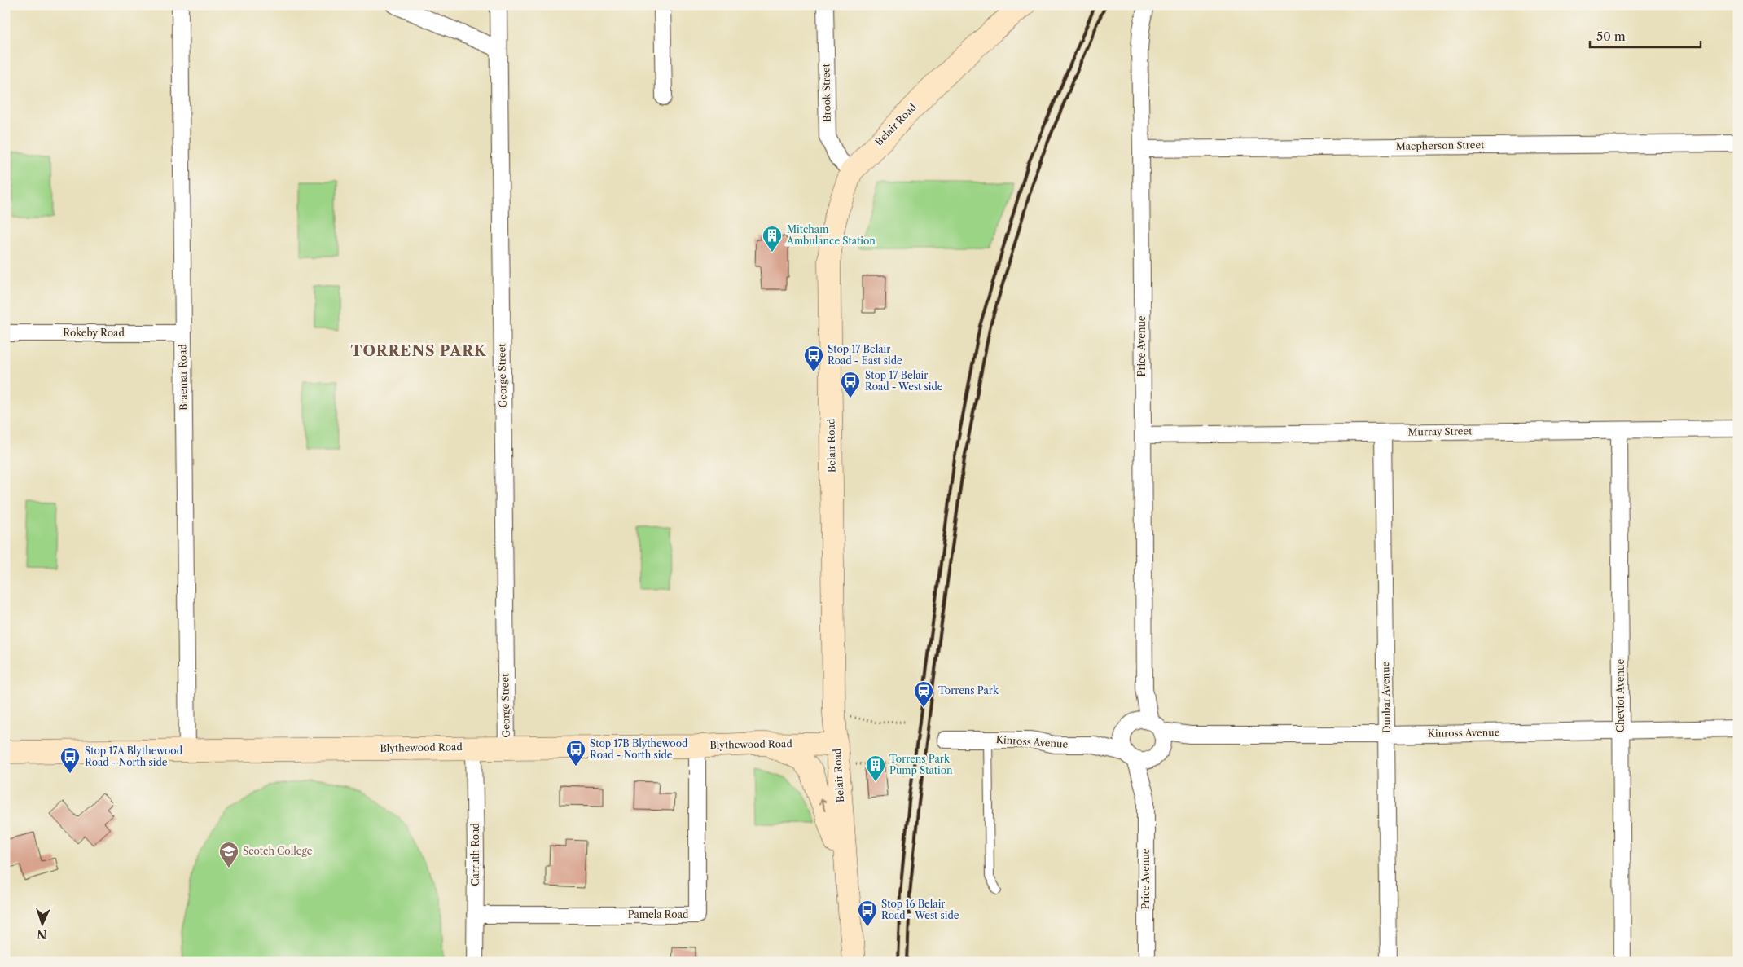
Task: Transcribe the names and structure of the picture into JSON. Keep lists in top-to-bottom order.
{
  "streets": {
    "main road": ["Belair Road", "Blythewood Road"],
    "street": [
      "Brook Street",
      "Macpherson Street",
      "Rokeby Road",
      "Price Avenue",
      "George Street",
      "Braemar Road",
      "Murray Street",
      "Cheviot Avenue",
      "Dunbar Avenue",
      "Kinross Avenue",
      "Carruth Road",
      "Pamela Road"
    ]
  },
  "crossings": [
    ["Brook Street", "Belair Road"],
    ["Belair Road", "Blythewood Road"],
    ["Macpherson Street", "Price Avenue"],
    ["Rokeby Road", "Braemar Road"],
    ["Price Avenue", "Murray Street"],
    ["Price Avenue", "Kinross Avenue"],
    ["George Street", "Blythewood Road"],
    ["Braemar Road", "Blythewood Road"],
    ["Murray Street", "Cheviot Avenue"],
    ["Murray Street", "Dunbar Avenue"],
    ["Cheviot Avenue", "Kinross Avenue"],
    ["Dunbar Avenue", "Kinross Avenue"],
    ["Blythewood Road", "Carruth Road"],
    ["Blythewood Road", "Pamela Road"],
    ["Carruth Road", "Pamela Road"]
  ],
  "districts": ["TORRENS PARK"],
  "places": {
    "building": ["Mitcham Ambulance Station", "Torrens Park Pump Station"],
    "bus stop": [
      "Stop 17 Belair Road - East side",
      "Stop 17 Belair Road - West side",
      "Stop 17B Blythewood Road - North side",
      "Stop 17A Blythewood Road - North side",
      "Stop 16 Belair Road - West side"
    ],
    "station": ["Torrens Park"],
    "school or university": ["Scotch College"]
  },
  "scale_bar": "50 m",
  "north": "bottom"
}
